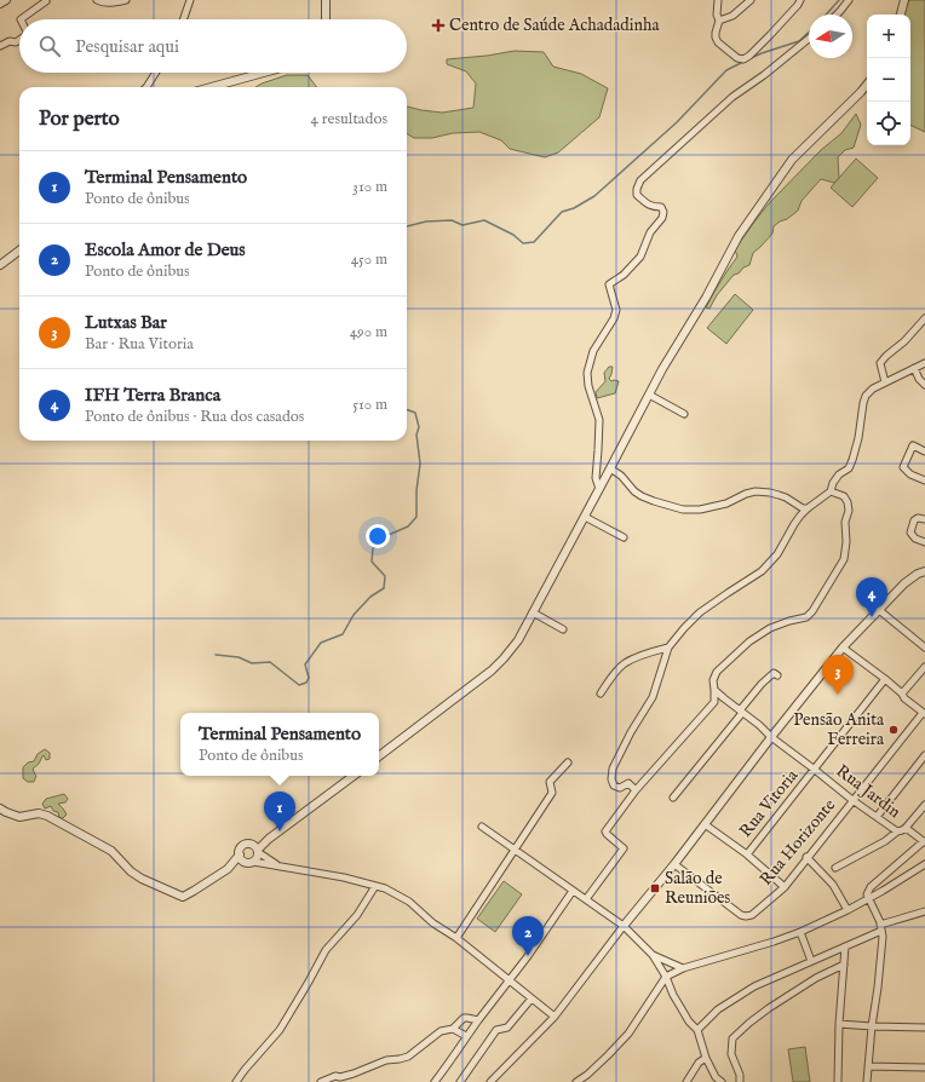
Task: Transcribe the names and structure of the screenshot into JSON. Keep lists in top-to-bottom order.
{
  "streets": {
    "street": ["Rua Jardin", "Rua Vitoria", "Rua Horizonte"]
  },
  "crossings": [
    ["Rua Jardin", "Rua Vitoria"],
    ["Rua Jardin", "Rua Horizonte"]
  ],
  "places": {
    "health": ["Centro de Saúde Achadadinha"],
    "other": ["Pensão Anita Ferreira"],
    "transit": ["Salão de Reuniões"]
  },
  "north": "left",
  "page": {
    "map_buttons": ["+", "−"],
    "search": "Pesquisar aqui",
    "heading": ["Por perto", "4 resultados"],
    "list": [
      {
        "mark": "1",
        "name": "Terminal Pensamento",
        "note": "Ponto de ônibus",
        "value": "310 m"
      },
      {
        "mark": "2",
        "name": "Escola Amor de Deus",
        "note": "Ponto de ônibus",
        "value": "450 m"
      },
      {
        "mark": "3",
        "name": "Lutxas Bar",
        "note": "Bar · Rua Vitoria",
        "value": "490 m"
      },
      {
        "mark": "4",
        "name": "IFH Terra Branca",
        "note": "Ponto de ônibus · Rua dos casados",
        "value": "510 m"
      }
    ],
    "pins": [
      "4",
      "3",
      "1",
      "2"
    ],
    "popup": ["Terminal Pensamento", "Ponto de ônibus"]
  }
}
